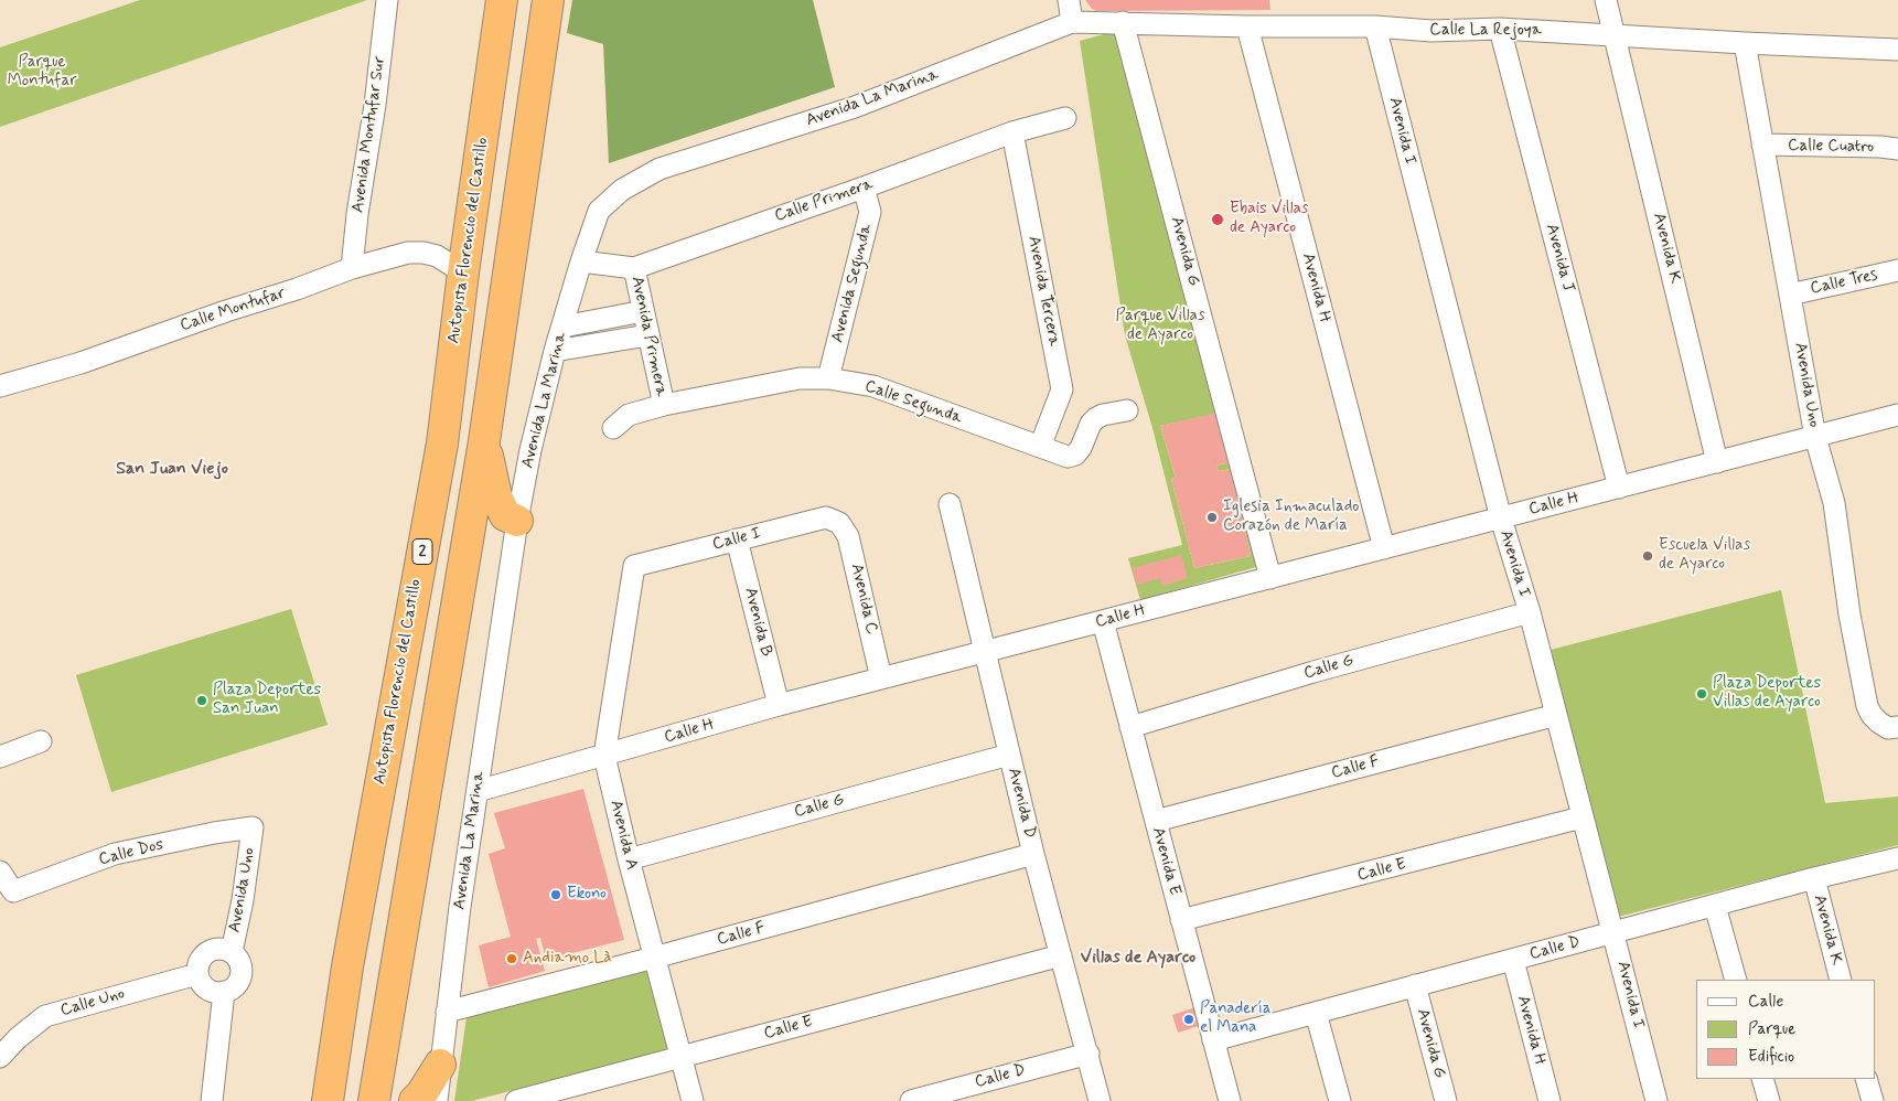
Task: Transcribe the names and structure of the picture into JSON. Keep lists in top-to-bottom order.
{
  "streets": {
    "highway": ["Autopista Florencio del Castillo", "2"],
    "street": [
      "Calle La Rejoya",
      "Avenida La Marina",
      "Avenida I",
      "Avenida Montufar Sur",
      "Calle Cuatro",
      "Calle Primera",
      "Avenida K",
      "Avenida G",
      "Avenida J",
      "Calle Tres",
      "Avenida Segunda",
      "Avenida H",
      "Avenida Tercera",
      "Calle Montufar",
      "Avenida Primera",
      "Avenida Uno",
      "Calle Segunda",
      "Calle H",
      "Calle I",
      "Avenida C",
      "Avenida B",
      "Calle G",
      "Calle F",
      "Avenida D",
      "Avenida A",
      "Calle Dos",
      "Avenida E",
      "Calle E",
      "Calle D",
      "Calle Uno"
    ]
  },
  "crossings": [
    ["Calle La Rejoya", "Avenida La Marina"],
    ["Calle La Rejoya", "Avenida I"],
    ["Calle La Rejoya", "Avenida K"],
    ["Calle La Rejoya", "Avenida G"],
    ["Calle La Rejoya", "Avenida J"],
    ["Calle La Rejoya", "Avenida H"],
    ["Calle La Rejoya", "Avenida Uno"],
    ["Avenida La Marina", "Calle Primera"],
    ["Avenida La Marina", "Calle H"],
    ["Avenida La Marina", "Calle F"],
    ["Avenida I", "Calle H"],
    ["Avenida I", "Calle G"],
    ["Avenida I", "Calle F"],
    ["Avenida I", "Calle E"],
    ["Avenida I", "Calle D"],
    ["Avenida Montufar Sur", "Calle Montufar"],
    ["Calle Cuatro", "Avenida Uno"],
    ["Calle Primera", "Avenida Segunda"],
    ["Calle Primera", "Avenida Tercera"],
    ["Calle Primera", "Avenida Primera"],
    ["Autopista Florencio del Castillo", "Calle Montufar"],
    ["Avenida K", "Calle H"],
    ["Avenida K", "Calle D"],
    ["Avenida G", "Calle H"],
    ["Avenida G", "Calle D"],
    ["Avenida J", "Calle H"],
    ["Calle Tres", "Avenida Uno"],
    ["Avenida Segunda", "Calle Segunda"],
    ["Avenida H", "Calle H"],
    ["Avenida H", "Calle D"],
    ["Avenida Tercera", "Calle Segunda"],
    ["Avenida Primera", "Calle Segunda"],
    ["Avenida Uno", "Calle H"],
    ["Avenida Uno", "Calle Dos"],
    ["Avenida Uno", "Calle Uno"],
    ["Calle H", "Avenida C"],
    ["Calle H", "Avenida B"],
    ["Calle H", "Avenida D"],
    ["Calle H", "Avenida A"],
    ["Calle H", "Avenida E"],
    ["Calle I", "Avenida C"],
    ["Calle I", "Avenida B"],
    ["Calle I", "Avenida A"],
    ["Calle G", "Avenida D"],
    ["Calle G", "Avenida A"],
    ["Calle G", "Avenida E"],
    ["Calle F", "Avenida D"],
    ["Calle F", "Avenida A"],
    ["Calle F", "Avenida E"],
    ["Avenida D", "Calle E"],
    ["Avenida D", "Calle D"],
    ["Avenida A", "Calle E"],
    ["Avenida E", "Calle E"],
    ["Avenida E", "Calle D"]
  ],
  "districts": ["San Juan Viejo", "Villas de Ayarco"],
  "parks": ["Parque Montufar", "Parque Villas de Ayarco"],
  "places": [
    "Ebais Villas de Ayarco",
    "Iglesia Inmaculado Corazón de María",
    "Escuela Villas de Ayarco",
    "Plaza Deportes Villas de Ayarco",
    "Plaza Deportes San Juan",
    "Ekono",
    "Andiamo Là",
    "Panadería el Mana"
  ],
  "legend": ["Calle", "Parque", "Edificio"]
}
